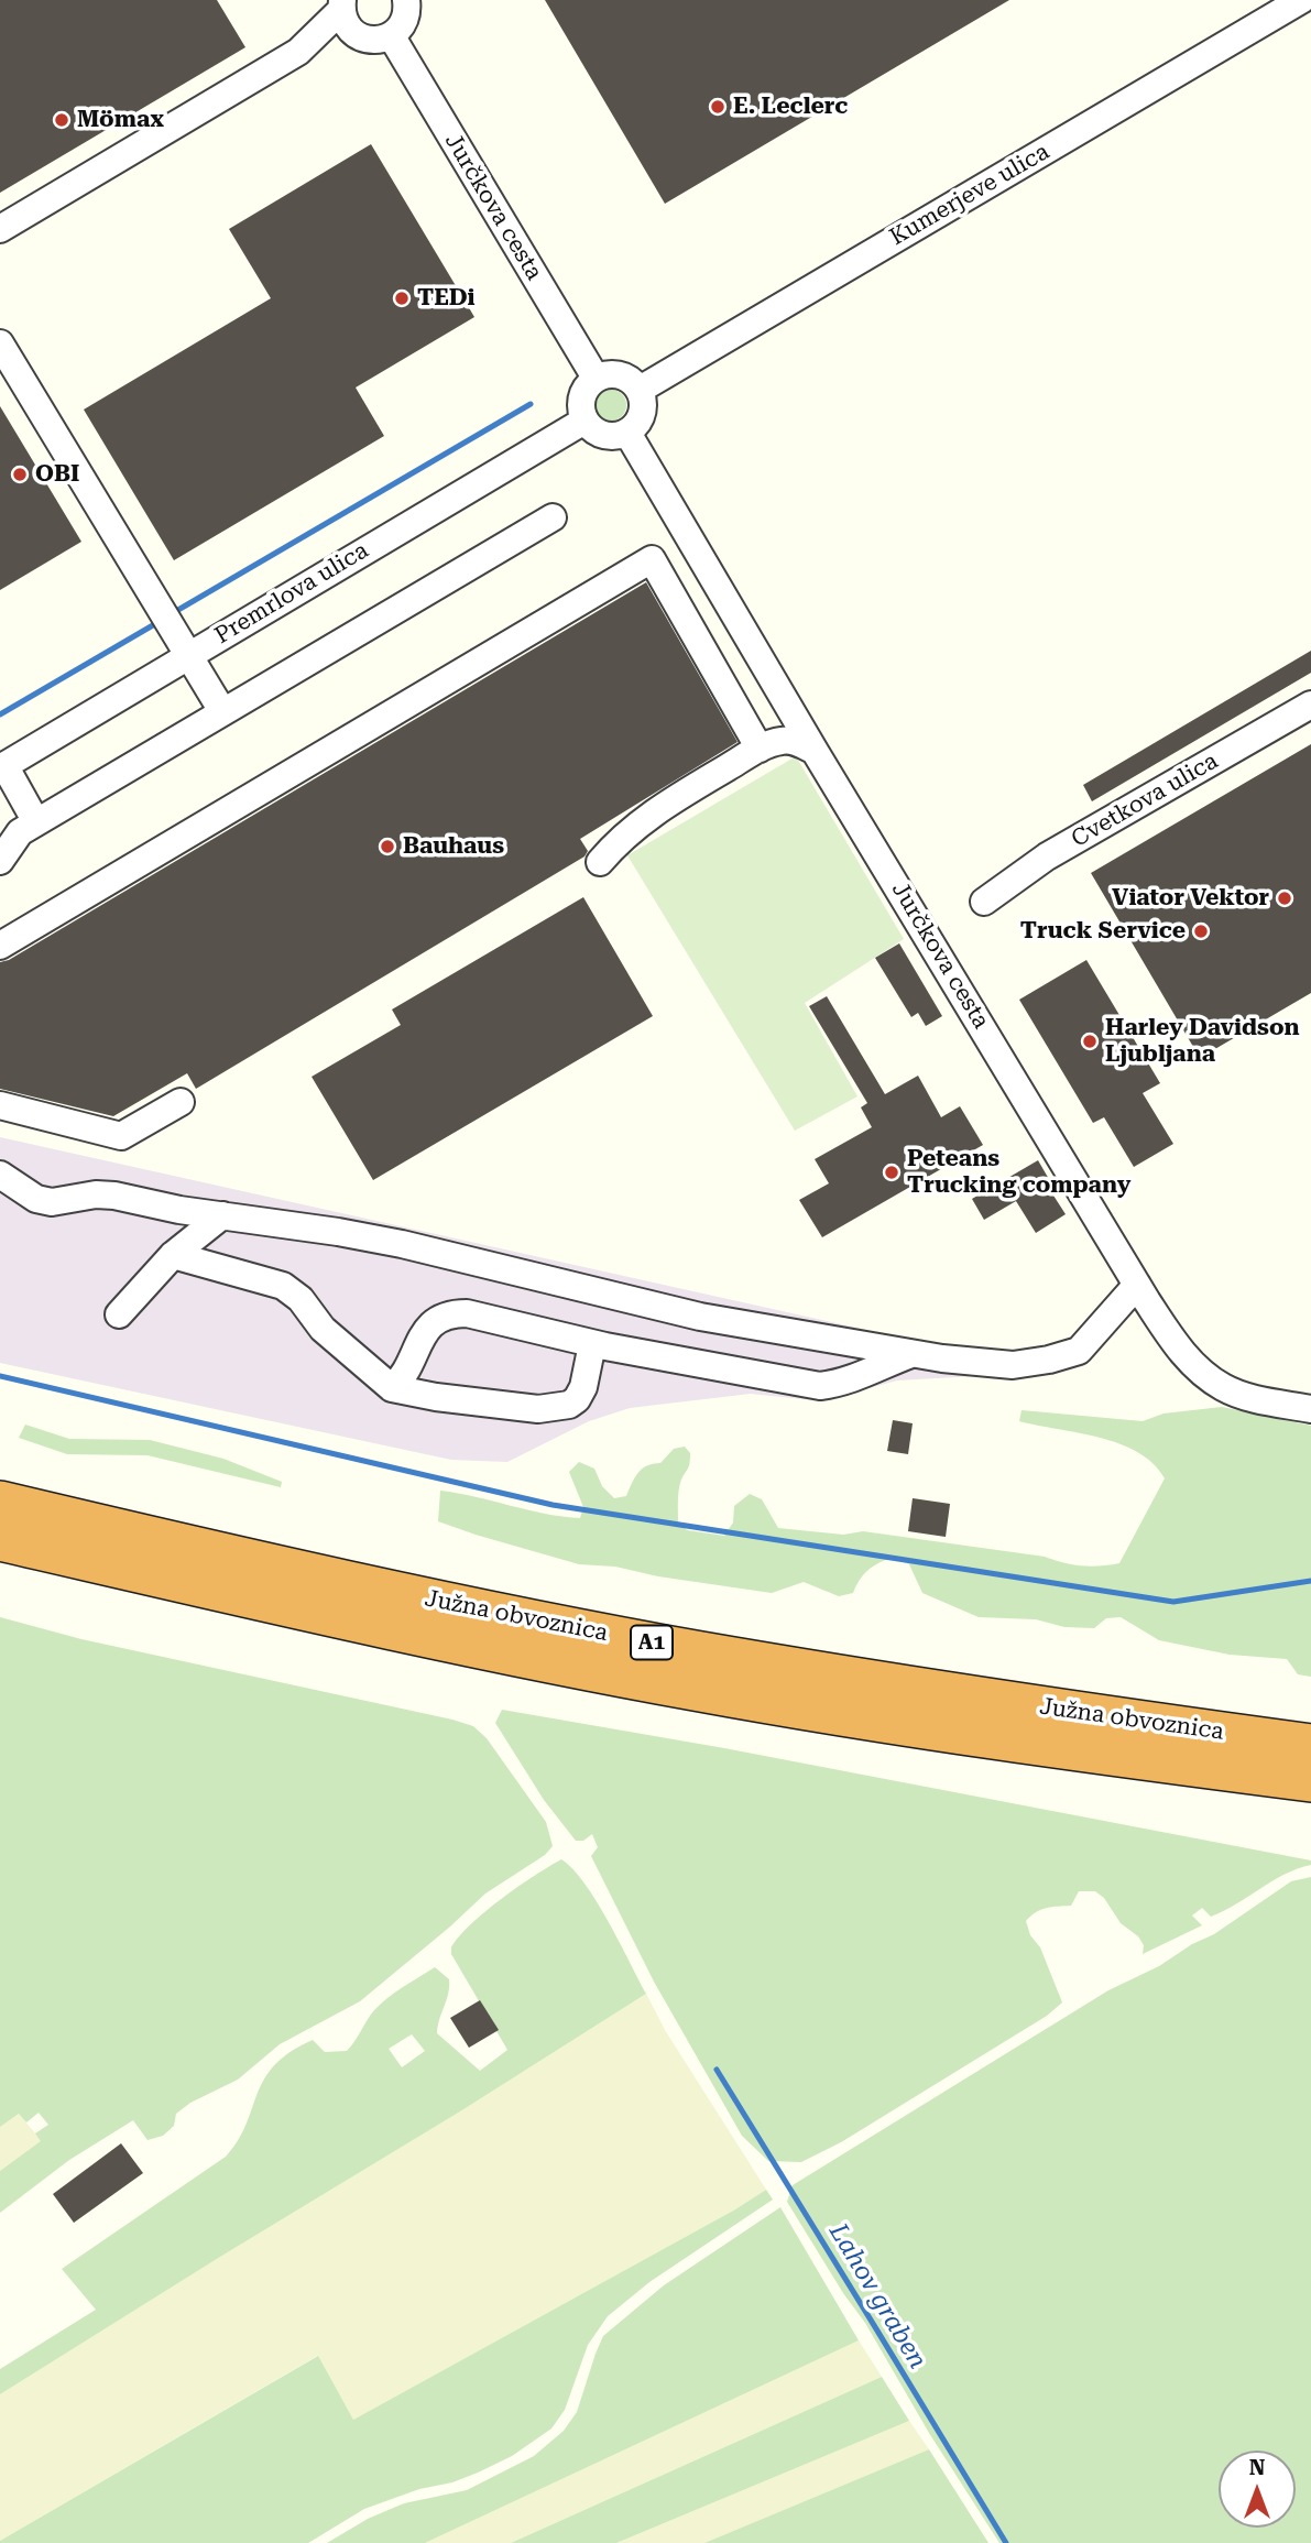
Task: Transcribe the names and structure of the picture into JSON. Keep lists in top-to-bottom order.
{
  "streets": {
    "highway": ["Južna obvoznica", "A1"],
    "street": [
      "Kumerjeve ulica",
      "Jurčkova cesta",
      "Premrlova ulica",
      "Cvetkova ulica"
    ]
  },
  "crossings": [
    ["Kumerjeve ulica", "Jurčkova cesta"],
    ["Kumerjeve ulica", "Premrlova ulica"],
    ["Jurčkova cesta", "Premrlova ulica"]
  ],
  "water": ["Lahov graben"],
  "places": [
    "E. Leclerc",
    "Mömax",
    "TEDi",
    "OBI",
    "Bauhaus",
    "Viator Vektor",
    "Truck Service",
    "Harley Davidson Ljubljana",
    "Peteans Trucking company"
  ],
  "north": "top"
}
